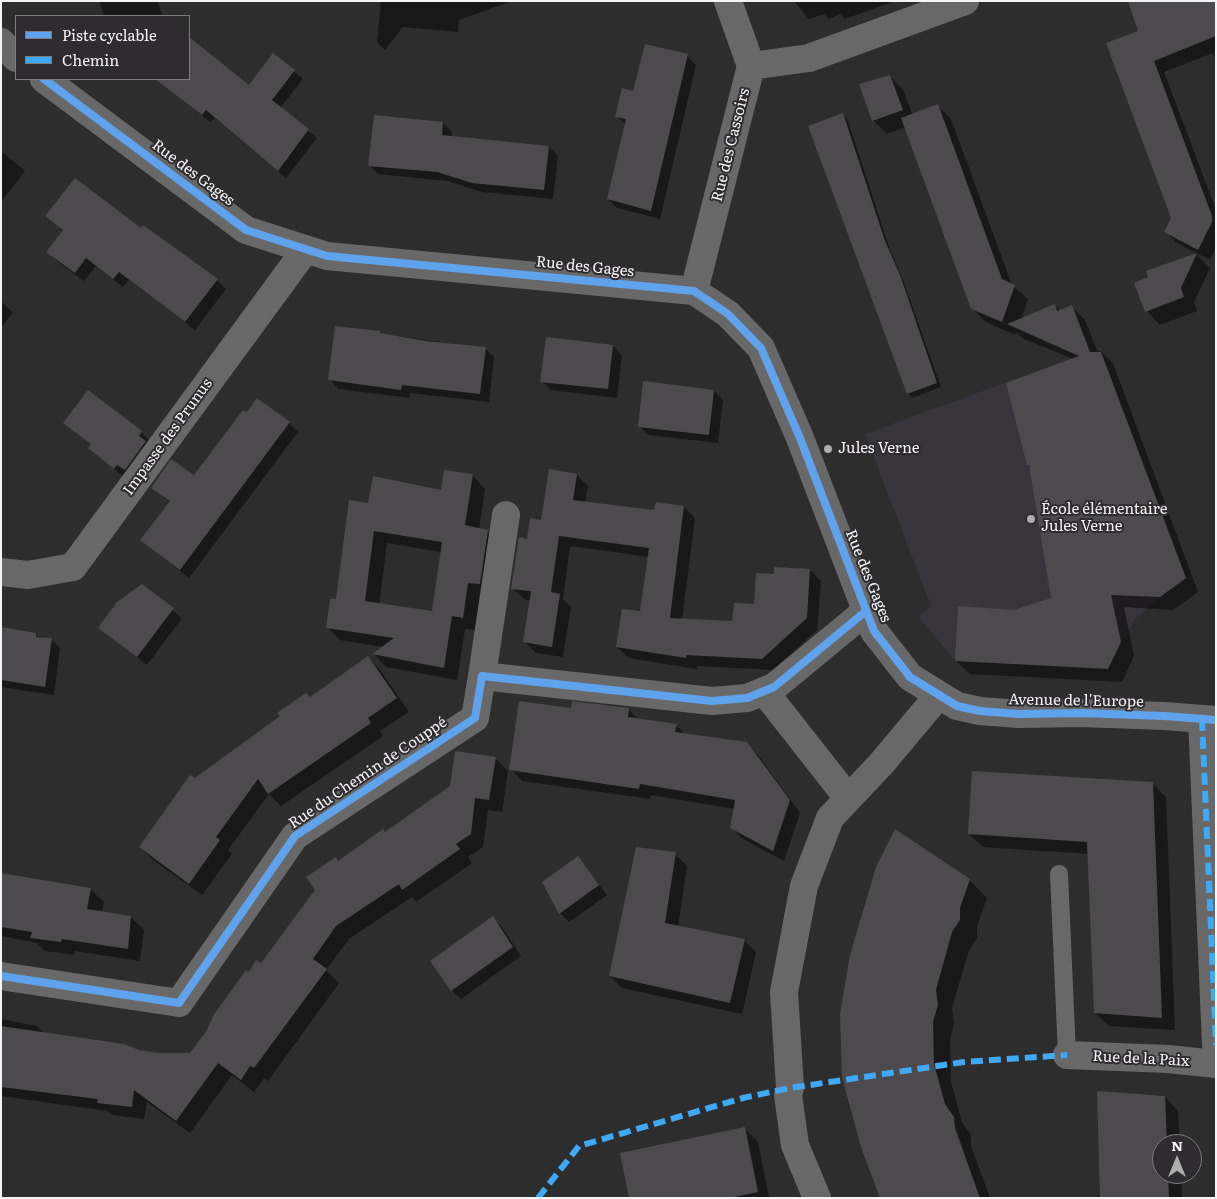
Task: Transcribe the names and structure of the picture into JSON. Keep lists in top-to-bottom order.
{
  "streets": {
    "street": [
      "Rue des Cassoirs",
      "Rue des Gages",
      "Impasse des Prunus",
      "Avenue de l'Europe",
      "Rue du Chemin de Couppé",
      "Rue de la Paix"
    ]
  },
  "crossings": [
    ["Rue des Cassoirs", "Rue des Gages"],
    ["Rue des Gages", "Impasse des Prunus"],
    ["Rue des Gages", "Avenue de l'Europe"]
  ],
  "places": ["Jules Verne", "École élémentaire Jules Verne"],
  "legend": ["Piste cyclable", "Chemin"],
  "north": "top"
}
